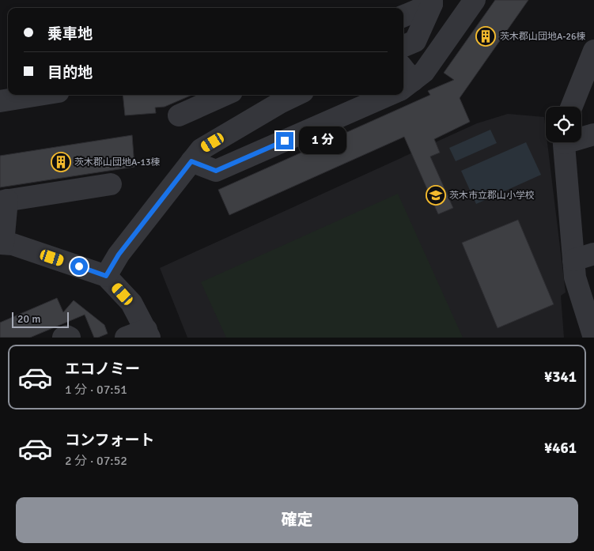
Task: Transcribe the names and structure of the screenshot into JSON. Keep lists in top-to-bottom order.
{
  "places": {
    "building": ["茨木郡山団地A-26棟", "茨木郡山団地A-13棟"],
    "school or university": ["茨木市立郡山小学校"]
  },
  "scale_bar": "20 m",
  "page": {
    "banner": ["乗車地", "目的地"],
    "bubble": "1 分",
    "scale": "20 m",
    "list": [
      {
        "name": "エコノミー",
        "note": "1 分 · 07:51",
        "value": "¥341"
      },
      {
        "name": "コンフォート",
        "note": "2 分 · 07:52",
        "value": "¥461"
      }
    ],
    "buttons": "確定"
  }
}
